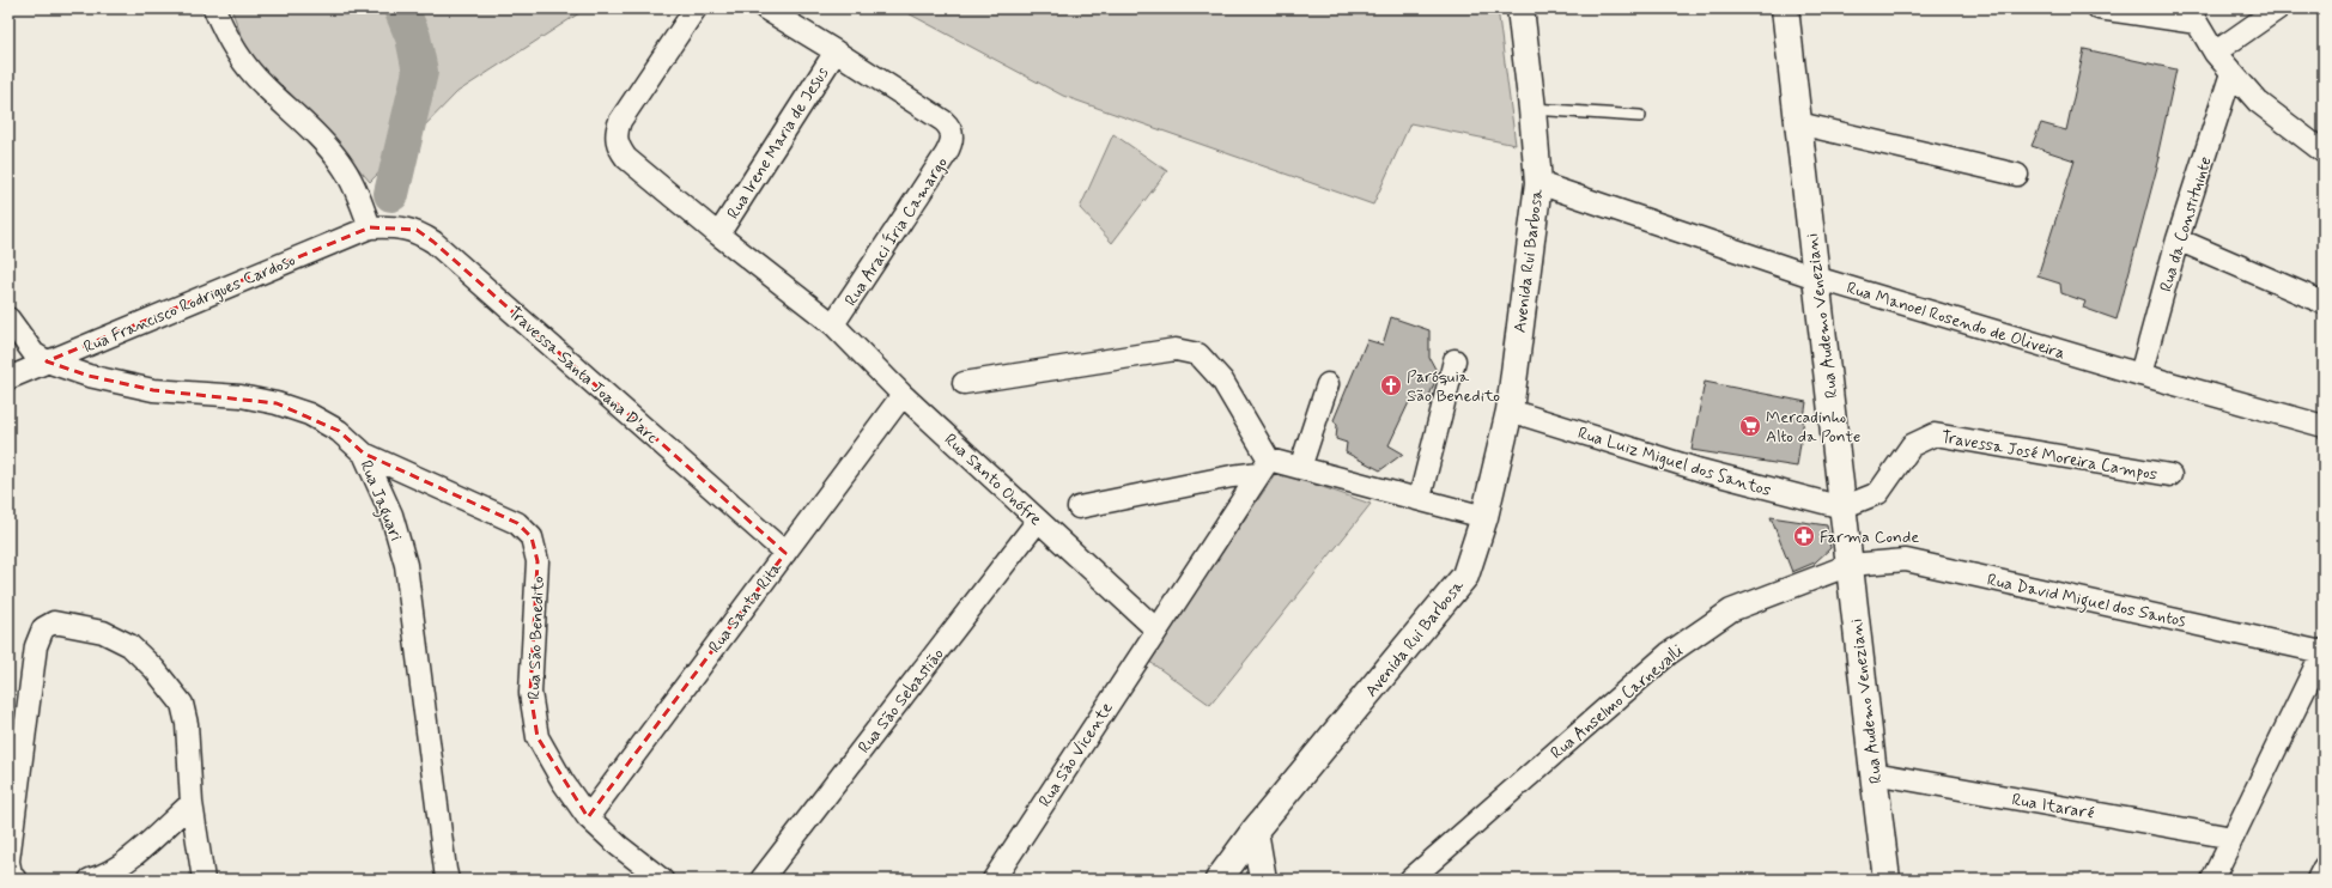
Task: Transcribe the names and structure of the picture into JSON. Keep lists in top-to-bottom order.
{
  "streets": {
    "main road": ["Avenida Rui Barbosa", "Rua Audemo Veneziani"],
    "street": [
      "Rua Irene Maria de Jesus",
      "Rua da Constituinte",
      "Rua Araci Íria Camargo",
      "Rua Francisco Rodrigues Cardoso",
      "Rua Manoel Rosendo de Oliveira",
      "Travessa Santa Joana D'arc",
      "Travessa José Moreira Campos",
      "Rua Luiz Miguel dos Santos",
      "Rua Santo Onófre",
      "Rua Jaguari",
      "Rua David Miguel dos Santos",
      "Rua Santa Rita",
      "Rua São Benedito",
      "Rua São Sebastião",
      "Rua Anselmo Carnevalli",
      "Rua São Vicente",
      "Rua Itararé"
    ]
  },
  "crossings": [
    ["Rua Irene Maria de Jesus", "Rua Araci Íria Camargo"],
    ["Rua Irene Maria de Jesus", "Rua Santo Onófre"],
    ["Rua da Constituinte", "Rua Manoel Rosendo de Oliveira"],
    ["Rua Araci Íria Camargo", "Rua Santo Onófre"],
    ["Avenida Rui Barbosa", "Rua Manoel Rosendo de Oliveira"],
    ["Avenida Rui Barbosa", "Rua Luiz Miguel dos Santos"],
    ["Rua Francisco Rodrigues Cardoso", "Travessa Santa Joana D'arc"],
    ["Rua Francisco Rodrigues Cardoso", "Rua Jaguari"],
    ["Rua Audemo Veneziani", "Rua Manoel Rosendo de Oliveira"],
    ["Rua Audemo Veneziani", "Travessa José Moreira Campos"],
    ["Rua Audemo Veneziani", "Rua Luiz Miguel dos Santos"],
    ["Rua Audemo Veneziani", "Rua David Miguel dos Santos"],
    ["Rua Audemo Veneziani", "Rua Anselmo Carnevalli"],
    ["Rua Audemo Veneziani", "Rua Itararé"],
    ["Travessa Santa Joana D'arc", "Rua Santa Rita"],
    ["Travessa José Moreira Campos", "Rua Luiz Miguel dos Santos"],
    ["Rua Santo Onófre", "Rua Santa Rita"],
    ["Rua Santo Onófre", "Rua São Sebastião"],
    ["Rua Santo Onófre", "Rua São Vicente"],
    ["Rua Jaguari", "Rua São Benedito"],
    ["Rua David Miguel dos Santos", "Rua Anselmo Carnevalli"],
    ["Rua Santa Rita", "Rua São Benedito"]
  ],
  "places": {
    "church": ["Paróquia São Benedito"],
    "supermarket": ["Mercadinho Alto da Ponte"],
    "pharmacy": ["Farma Conde"]
  }
}
